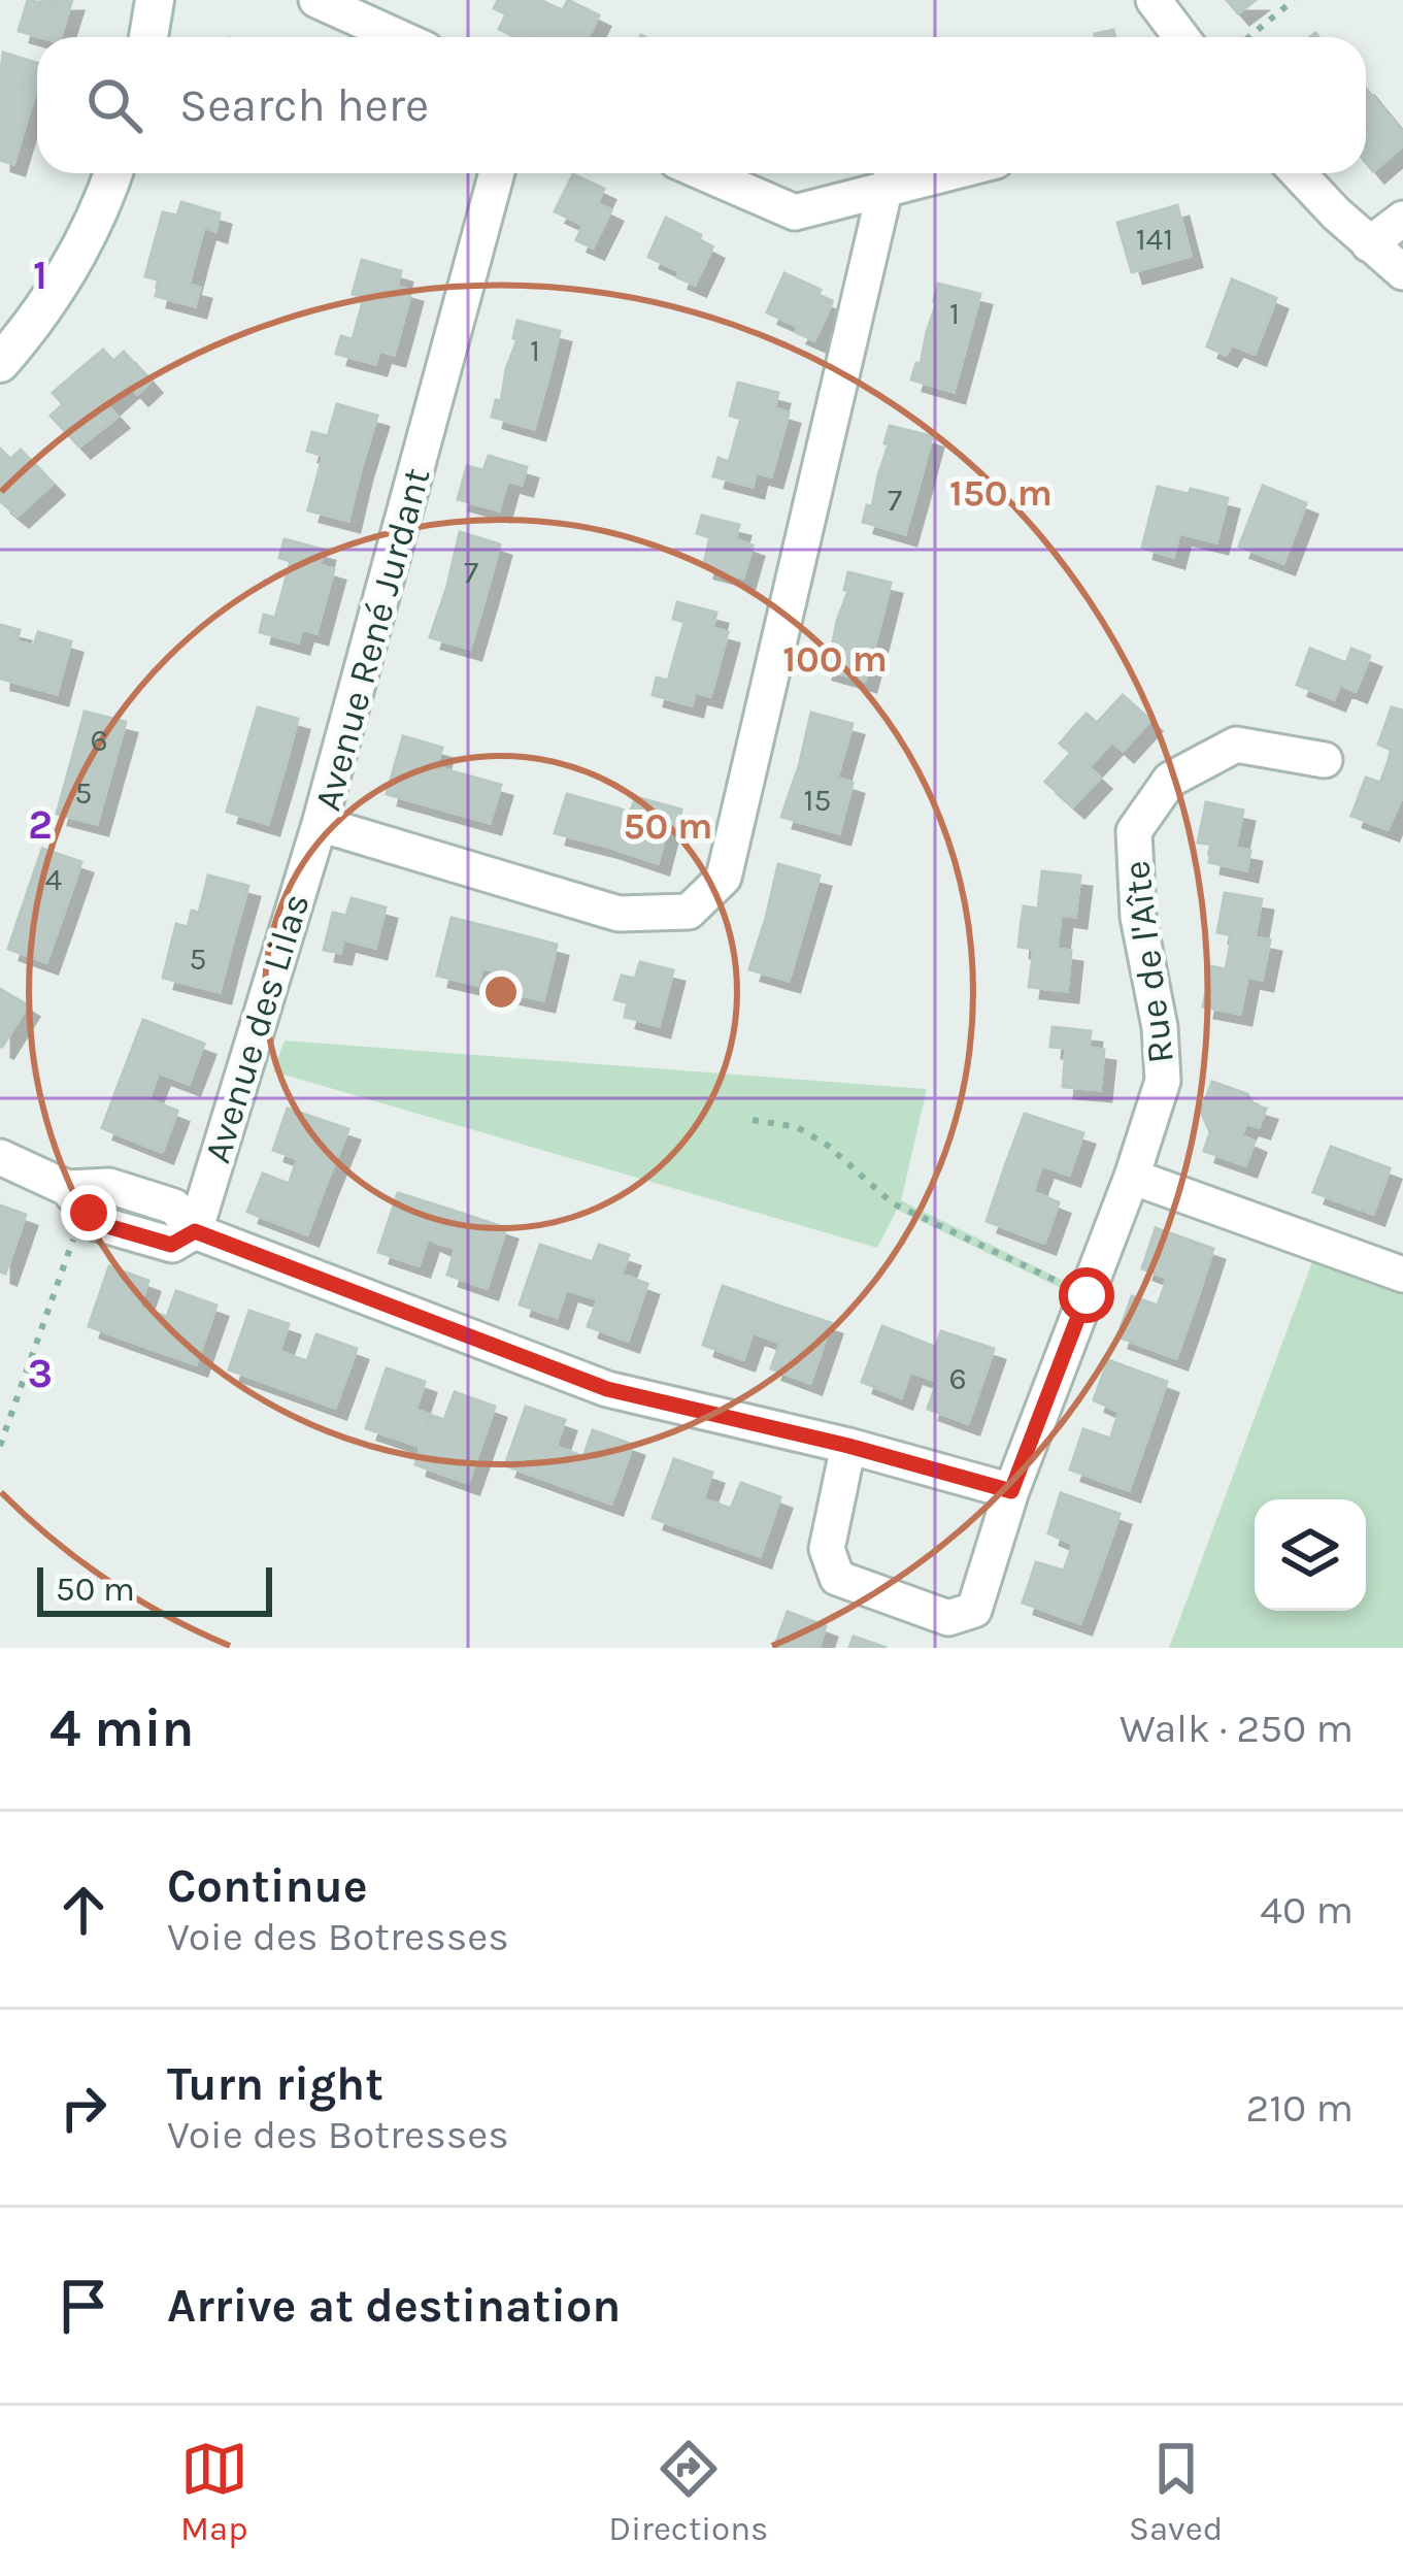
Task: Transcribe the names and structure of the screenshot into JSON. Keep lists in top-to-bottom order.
{
  "streets": {
    "street": ["Avenue René Jurdant", "Rue de l'Aîte", "Avenue des Lilas"]
  },
  "crossings": [
    ["Avenue René Jurdant", "Avenue des Lilas"]
  ],
  "house_numbers": [
    "141",
    "1",
    "1",
    "7",
    "7",
    "6",
    "5",
    "15",
    "4",
    "5",
    "6"
  ],
  "scale_bar": "50 m",
  "page": {
    "search": "Search here",
    "scale": "50 m",
    "heading": ["4 min", "Walk · 250 m"],
    "list": [
      ["Continue", "Voie des Botresses", "40 m"],
      ["Turn right", "Voie des Botresses", "210 m"],
      "Arrive at destination"
    ],
    "nav": ["Map", "Directions", "Saved"]
  },
  "grid": {
    "rows": ["1", "2", "3"]
  },
  "rings": ["150 m", "100 m", "50 m"]
}
